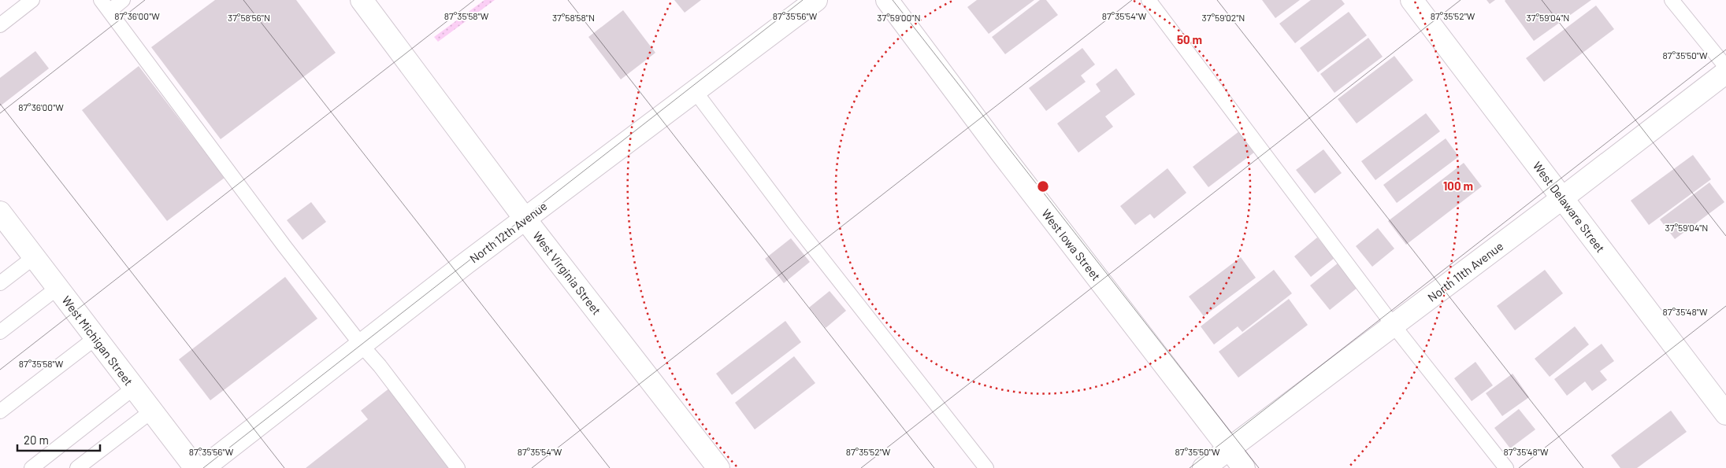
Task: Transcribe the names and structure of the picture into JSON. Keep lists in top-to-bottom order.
{
  "streets": {
    "street": [
      "West Delaware Street",
      "North 12th Avenue",
      "West Iowa Street",
      "North 11th Avenue",
      "West Virginia Street",
      "West Michigan Street"
    ]
  },
  "crossings": [
    ["West Delaware Street", "North 11th Avenue"],
    ["North 12th Avenue", "West Virginia Street"],
    ["West Iowa Street", "North 11th Avenue"]
  ],
  "scale_bar": "20 m",
  "coordinates": [
    "87°36'00\"W",
    "87°35'58\"W",
    "87°35'56\"W",
    "87°35'54\"W",
    "87°35'52\"W",
    "37°59'04\"N",
    "37°58'56\"N",
    "37°58'58\"N",
    "37°59'00\"N",
    "37°59'02\"N",
    "87°35'50\"W",
    "87°35'48\"W"
  ],
  "rings": ["50 m", "100 m"]
}
